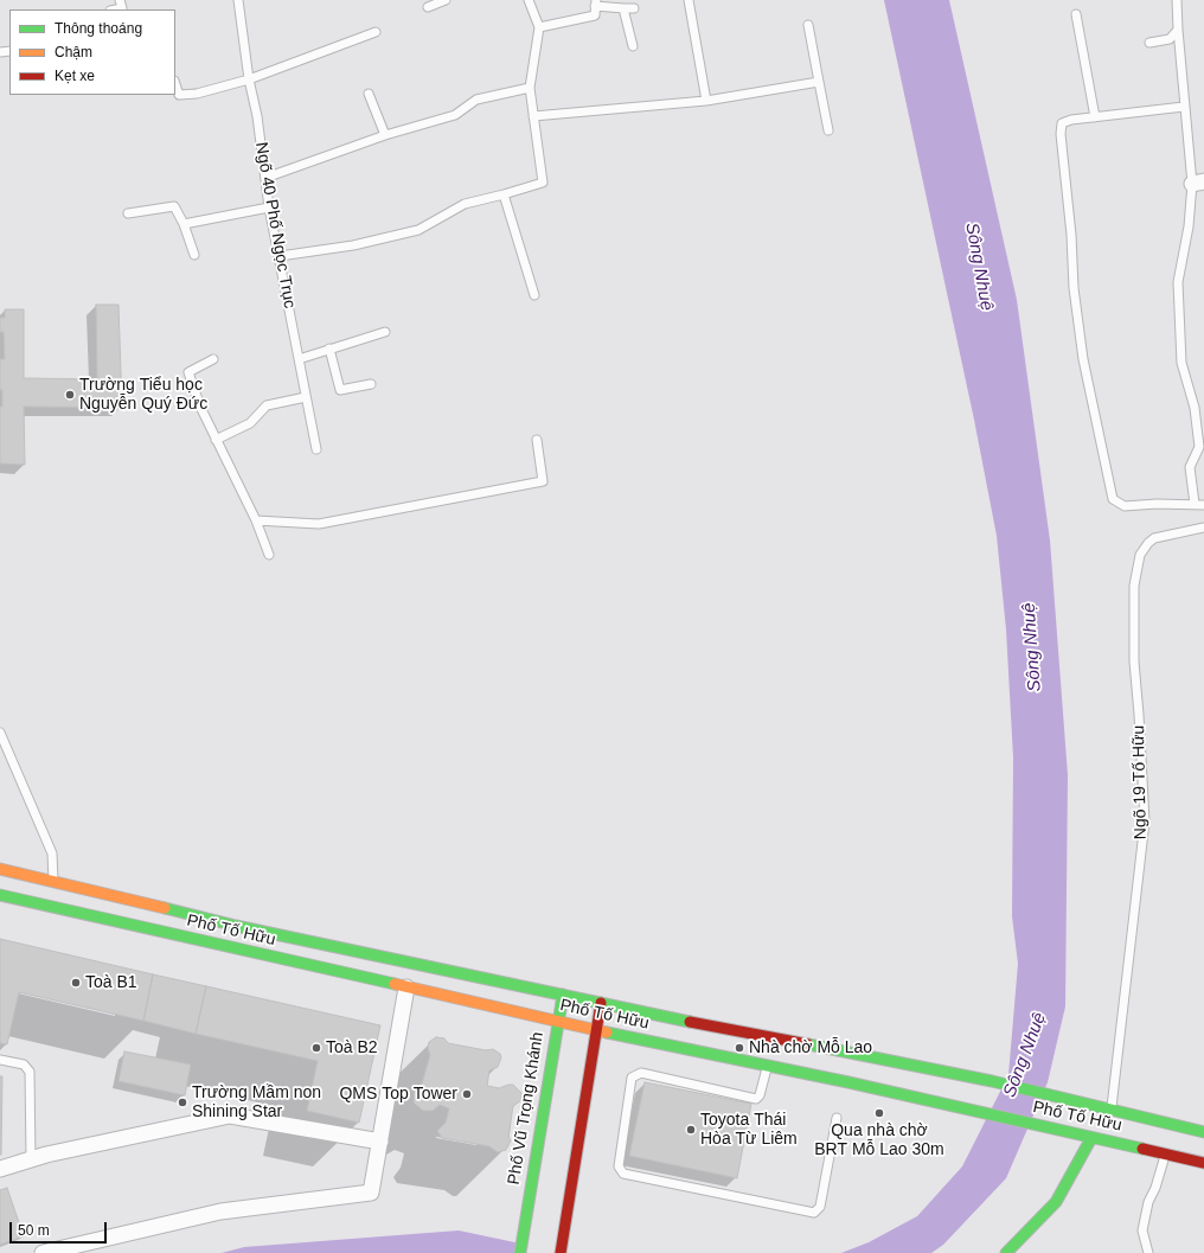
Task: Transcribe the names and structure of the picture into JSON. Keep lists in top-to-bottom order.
{
  "streets": {
    "main road": ["Phố Tố Hữu", "Phố Vũ Trọng Khánh"],
    "lane": ["Ngõ 40 Phố Ngọc Trục", "Ngõ 19 Tố Hữu"]
  },
  "crossings": [
    ["Ngõ 19 Tố Hữu", "Phố Tố Hữu"],
    ["Phố Tố Hữu", "Phố Vũ Trọng Khánh"]
  ],
  "water": ["Sông Nhuệ"],
  "places": [
    "Trường Tiểu học Nguyễn Quý Đức",
    "Toà B1",
    "Toà B2",
    "Nhà chờ Mỗ Lao",
    "QMS Top Tower",
    "Trường Mầm non Shining Star",
    "Qua nhà chờ BRT Mỗ Lao 30m",
    "Toyota Thái Hòa Từ Liêm"
  ],
  "legend": ["Thông thoáng", "Chậm", "Kẹt xe"],
  "scale_bar": "50 m"
}
